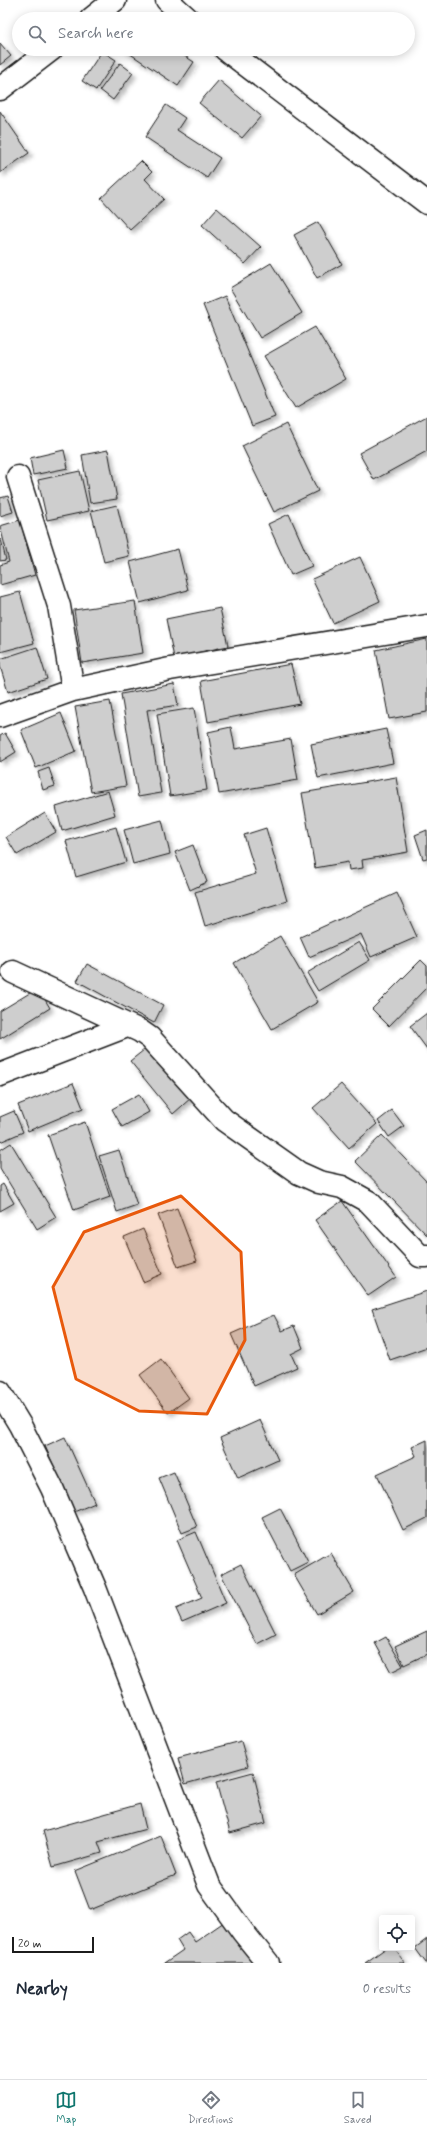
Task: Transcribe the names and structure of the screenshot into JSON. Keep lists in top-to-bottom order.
{
  "scale_bar": "20 m",
  "page": {
    "search": "Search here",
    "scale": "20 m",
    "heading": ["Nearby", "0 results"],
    "nav": ["Map", "Directions", "Saved"]
  }
}
